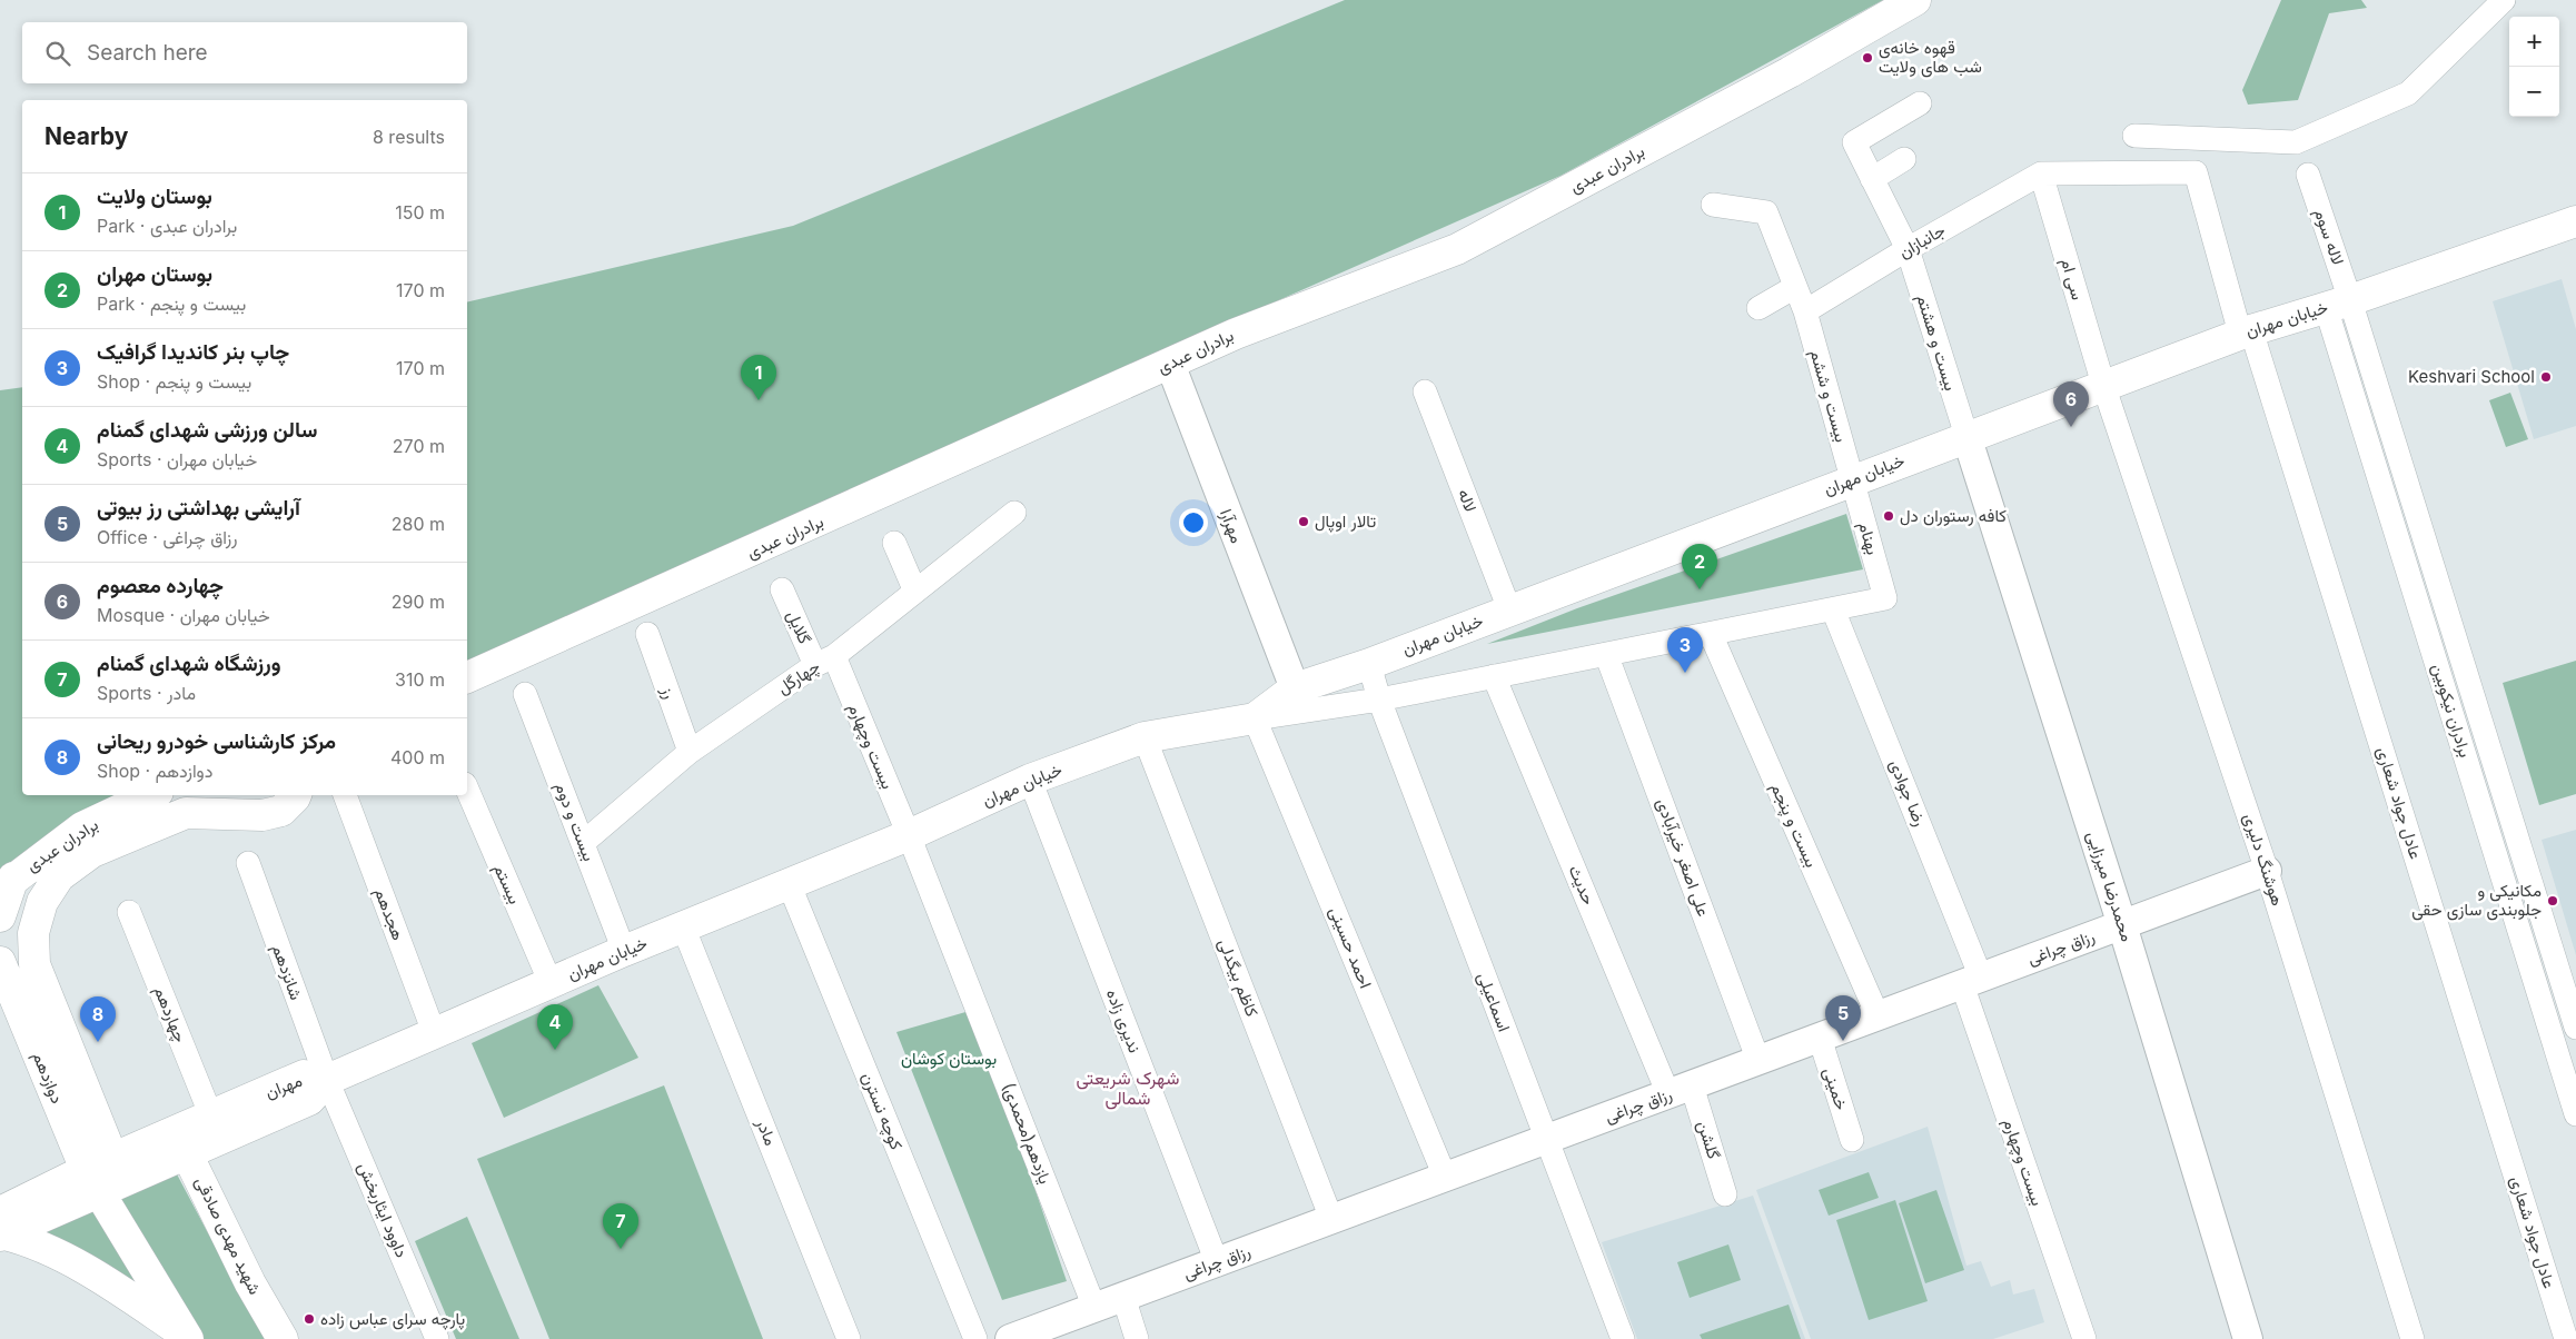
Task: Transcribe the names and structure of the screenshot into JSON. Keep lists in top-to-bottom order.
{
  "streets": {
    "main road": [
      "برادران عبدی",
      "خیابان مهران",
      "دوازدهم",
      "مهران",
      "شهید مهدی صادقی"
    ],
    "street": [
      "لاله سوم",
      "جانبازان",
      "سی ام",
      "بیست و هشتم",
      "بیست و ششم",
      "لاله",
      "مهرآرا",
      "بهنام",
      "گلایل",
      "چهارگل",
      "رز",
      "برادران نیکوبین",
      "بیست وچهارم",
      "رضا جوادی",
      "عادل جواد شعاری",
      "بیست و دوم",
      "بیست و پنجم",
      "علی اصغر خیرآبادی",
      "هوشنگ دلیری",
      "بیستم",
      "حدیث",
      "محمدرضا میرزایی",
      "هجدهم",
      "احمد حسینی",
      "رزاق چراغی",
      "شانزدهم",
      "کاظم بیگدلی",
      "اسماعیلی",
      "چهاردهم",
      "ندیری زاده",
      "خمینی",
      "کوچه نسترن",
      "مادر",
      "یازدهم(محمدی)",
      "گلشن",
      "داوود ایثاربخش"
    ]
  },
  "crossings": [
    ["برادران عبدی", "مهرآرا"],
    ["لاله سوم", "خیابان مهران"],
    ["لاله سوم", "برادران نیکوبین"],
    ["جانبازان", "سی ام"],
    ["جانبازان", "بیست و هشتم"],
    ["جانبازان", "بیست و ششم"],
    ["جانبازان", "عادل جواد شعاری"],
    ["سی ام", "خیابان مهران"],
    ["سی ام", "عادل جواد شعاری"],
    ["سی ام", "هوشنگ دلیری"],
    ["خیابان مهران", "بیست و هشتم"],
    ["خیابان مهران", "بیست و ششم"],
    ["خیابان مهران", "لاله"],
    ["خیابان مهران", "مهرآرا"],
    ["خیابان مهران", "بهنام"],
    ["خیابان مهران", "برادران نیکوبین"],
    ["خیابان مهران", "بیست وچهارم"],
    ["خیابان مهران", "عادل جواد شعاری"],
    ["خیابان مهران", "بیست و دوم"],
    ["خیابان مهران", "هوشنگ دلیری"],
    ["خیابان مهران", "بیستم"],
    ["خیابان مهران", "محمدرضا میرزایی"],
    ["خیابان مهران", "هجدهم"],
    ["خیابان مهران", "احمد حسینی"],
    ["خیابان مهران", "شانزدهم"],
    ["خیابان مهران", "کاظم بیگدلی"],
    ["خیابان مهران", "اسماعیلی"],
    ["خیابان مهران", "ندیری زاده"],
    ["خیابان مهران", "مهران"],
    ["خیابان مهران", "کوچه نسترن"],
    ["خیابان مهران", "مادر"],
    ["خیابان مهران", "یازدهم(محمدی)"],
    ["خیابان مهران", "داوود ایثاربخش"],
    ["بیست و هشتم", "محمدرضا میرزایی"],
    ["بیست و ششم", "بهنام"],
    ["بهنام", "رضا جوادی"],
    ["گلایل", "چهارگل"],
    ["گلایل", "بیست وچهارم"],
    ["چهارگل", "رز"],
    ["چهارگل", "بیست وچهارم"],
    ["چهارگل", "بیست و دوم"],
    ["بیست وچهارم", "رضا جوادی"],
    ["بیست وچهارم", "رزاق چراغی"],
    ["بیست وچهارم", "یازدهم(محمدی)"],
    ["رضا جوادی", "رزاق چراغی"],
    ["بیست و پنجم", "رزاق چراغی"],
    ["علی اصغر خیرآبادی", "رزاق چراغی"],
    ["هوشنگ دلیری", "رزاق چراغی"],
    ["حدیث", "رزاق چراغی"],
    ["حدیث", "گلشن"],
    ["محمدرضا میرزایی", "رزاق چراغی"],
    ["احمد حسینی", "رزاق چراغی"],
    ["رزاق چراغی", "کاظم بیگدلی"],
    ["رزاق چراغی", "اسماعیلی"],
    ["رزاق چراغی", "ندیری زاده"],
    ["رزاق چراغی", "خمینی"],
    ["رزاق چراغی", "یازدهم(محمدی)"],
    ["رزاق چراغی", "گلشن"],
    ["شانزدهم", "مهران"],
    ["شانزدهم", "داوود ایثاربخش"],
    ["چهاردهم", "مهران"],
    ["دوازدهم", "مهران"],
    ["مهران", "داوود ایثاربخش"],
    ["مهران", "شهید مهدی صادقی"]
  ],
  "districts": ["شهرک شریعتی شمالی"],
  "parks": ["بوستان کوشان"],
  "places": [
    "قهوه خانه‌ی شب های ولایت",
    "Keshvari School",
    "کافه رستوران دل",
    "تالار اوپال",
    "مکانیکی و جلوبندی سازی حقی",
    "پارچه سرای عباس زاده"
  ],
  "page": {
    "map_buttons": ["+", "−"],
    "search": "Search here",
    "heading": ["Nearby", "8 results"],
    "list": [
      {
        "mark": "1",
        "name": "بوستان ولایت",
        "note": "Park · برادران عبدی",
        "value": "150 m"
      },
      {
        "mark": "2",
        "name": "بوستان مهران",
        "note": "Park · بیست و پنجم",
        "value": "170 m"
      },
      {
        "mark": "3",
        "name": "چاپ بنر کاندیدا گرافیک",
        "note": "Shop · بیست و پنجم",
        "value": "170 m"
      },
      {
        "mark": "4",
        "name": "سالن ورزشی شهدای گمنام",
        "note": "Sports · خیابان مهران",
        "value": "270 m"
      },
      {
        "mark": "5",
        "name": "آرایشی بهداشتی رز بیوتی",
        "note": "Office · رزاق چراغی",
        "value": "280 m"
      },
      {
        "mark": "6",
        "name": "چهارده معصوم",
        "note": "Mosque · خیابان مهران",
        "value": "290 m"
      },
      {
        "mark": "7",
        "name": "ورزشگاه شهدای گمنام",
        "note": "Sports · مادر",
        "value": "310 m"
      },
      {
        "mark": "8",
        "name": "مرکز کارشناسی خودرو ریحانی",
        "note": "Shop · دوازدهم",
        "value": "400 m"
      }
    ],
    "pins": [
      "1",
      "6",
      "2",
      "3",
      "5",
      "8",
      "4",
      "7"
    ]
  }
}
